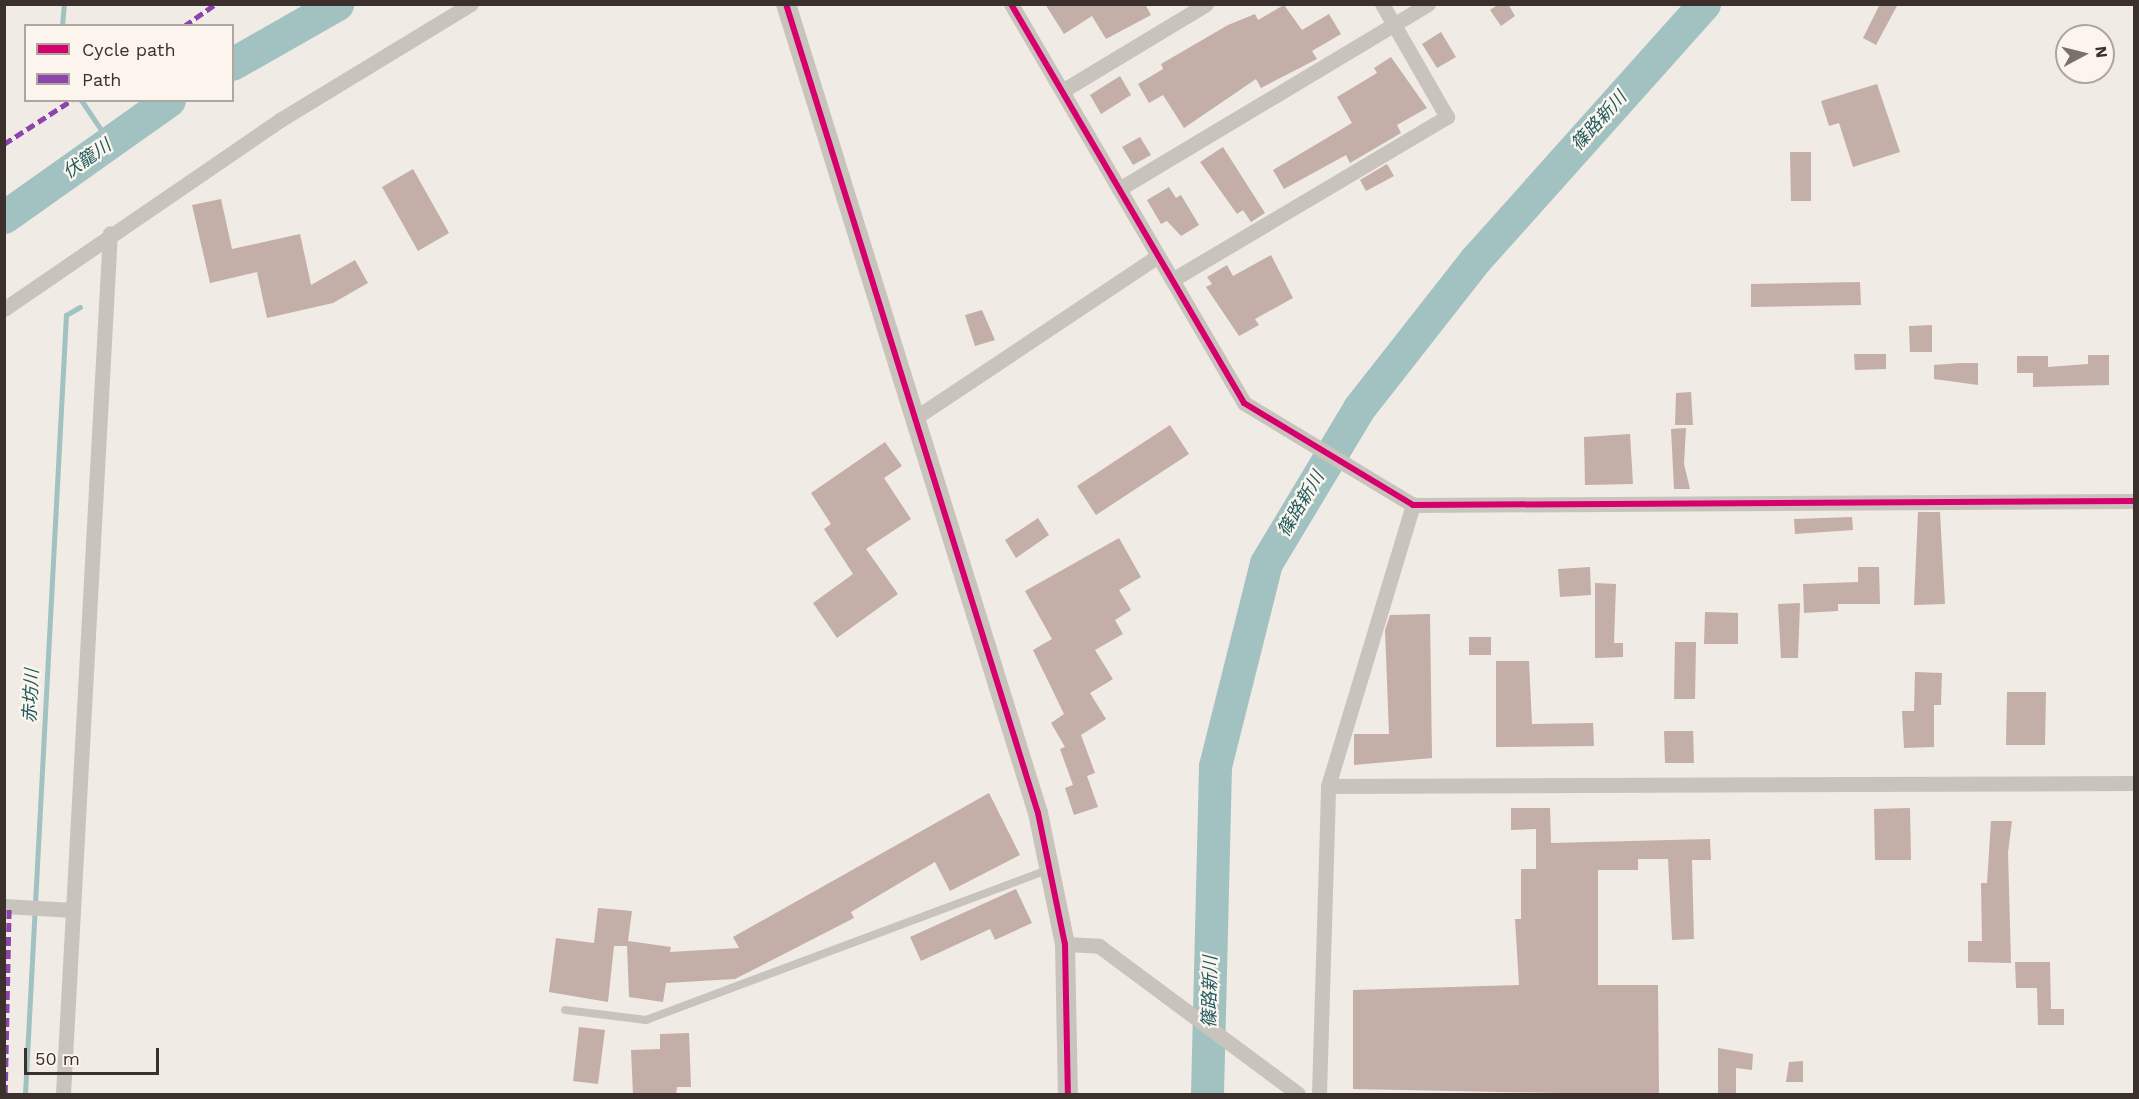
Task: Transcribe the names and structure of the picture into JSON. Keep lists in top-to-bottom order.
{
  "water": ["篠路新川", "伏籠川", "赤坊川"],
  "legend": ["Cycle path", "Path"],
  "scale_bar": "50 m",
  "north": "right"
}
